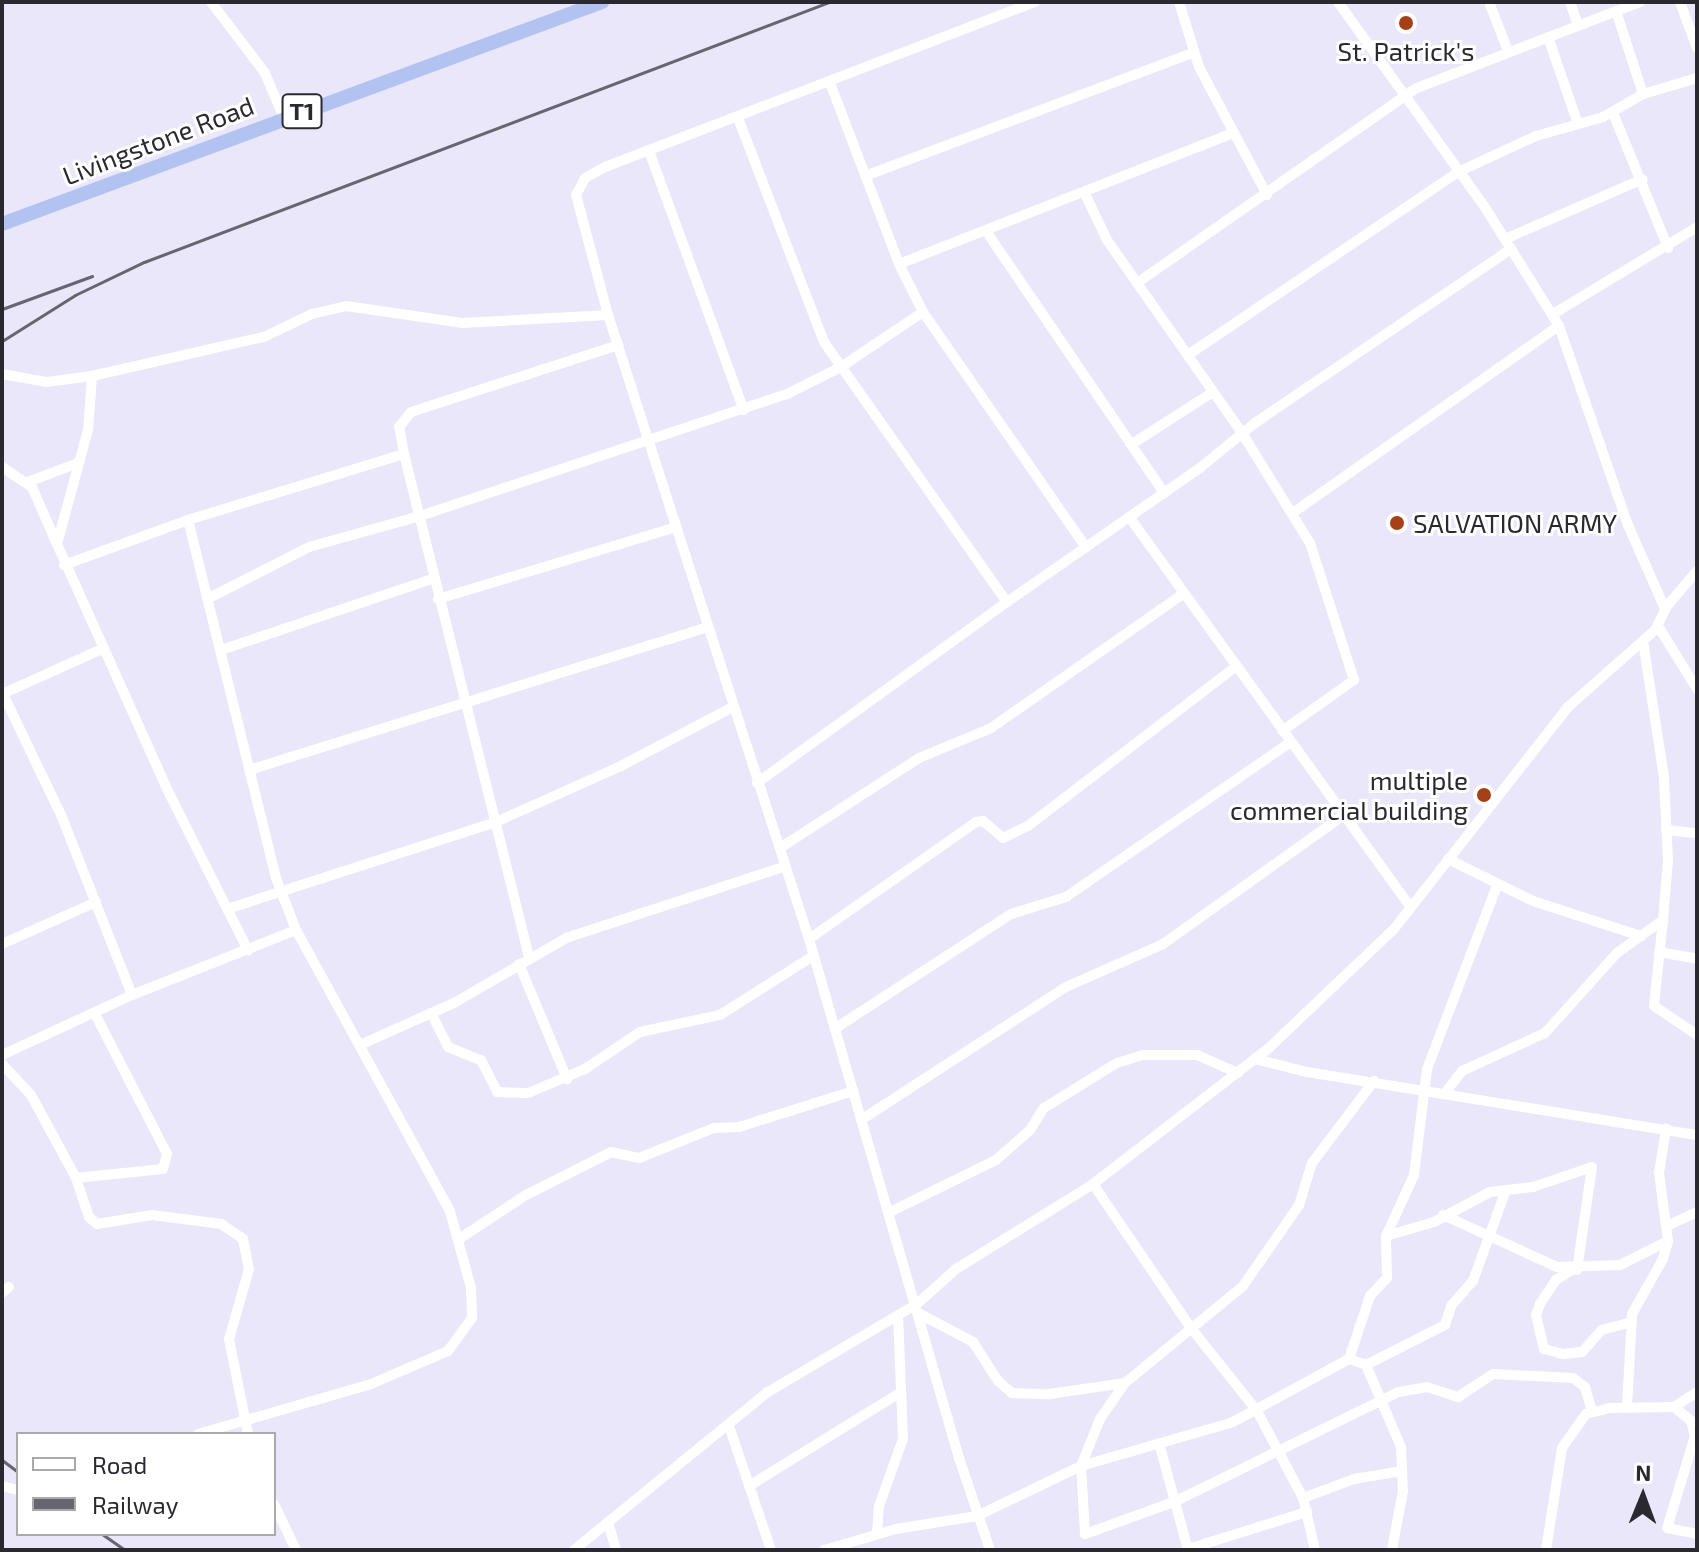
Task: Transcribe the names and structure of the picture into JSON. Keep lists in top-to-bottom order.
{
  "streets": {
    "highway": ["T1", "Livingstone Road"]
  },
  "places": ["St. Patrick's", "SALVATION ARMY", "multiple commercial building"],
  "legend": ["Road", "Railway"],
  "north": "top"
}
